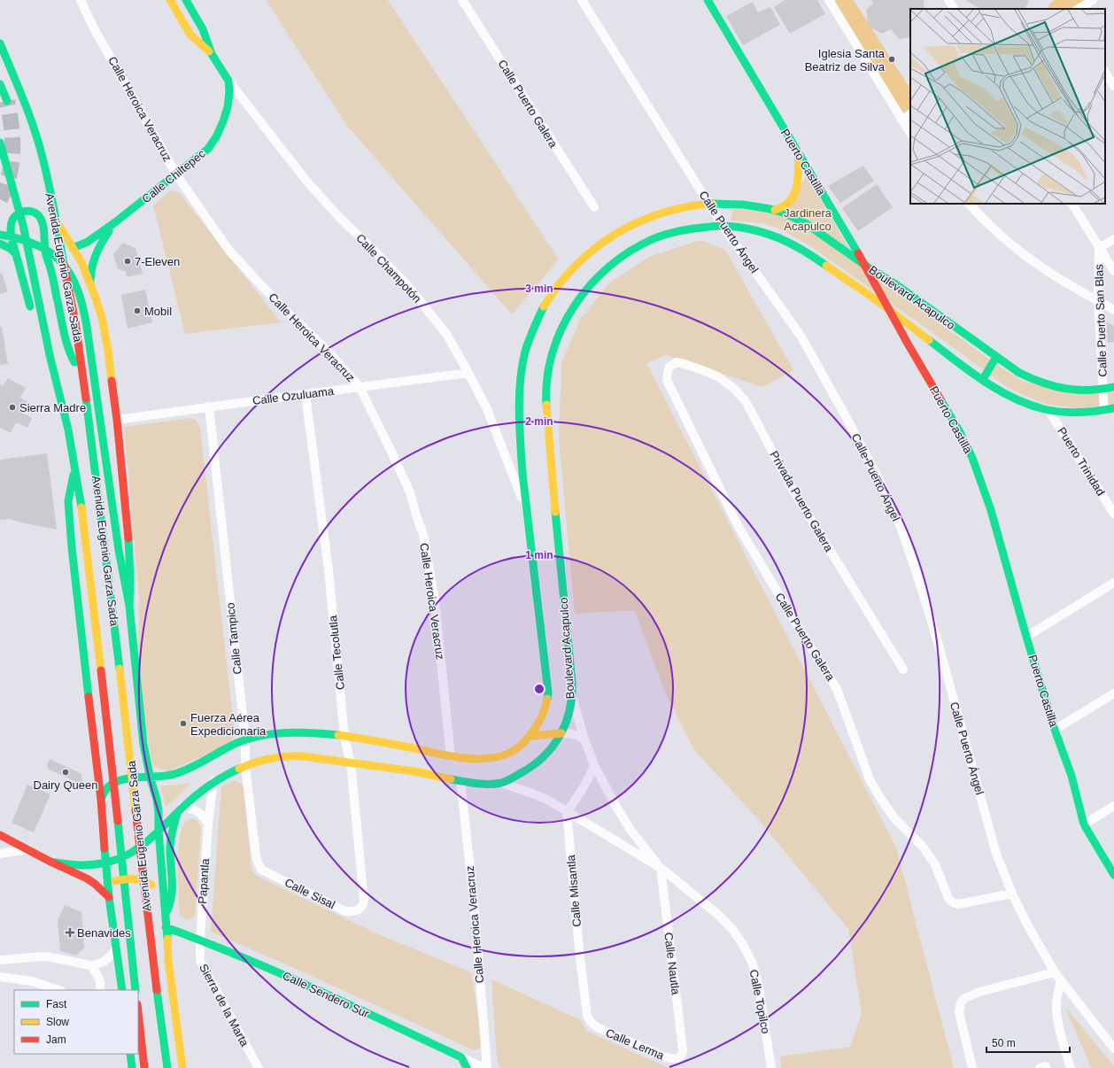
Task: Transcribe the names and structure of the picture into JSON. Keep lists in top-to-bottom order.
{
  "streets": {
    "main road": [
      "Puerto Castilla",
      "Calle Chiltepec",
      "Avenida Eugenio Garza Sada",
      "Calle Champotón",
      "Boulevard Acapulco",
      "Calle Sendero Sur"
    ],
    "street": [
      "Calle Puerto Galera",
      "Calle Heroica Veracruz",
      "Calle Puerto Ángel",
      "Calle Puerto San Blas",
      "Calle Ozuluama",
      "Puerto Trinidad",
      "Privada Puerto Galera",
      "Calle Tampico",
      "Calle Tecolutla",
      "Papantla",
      "Calle Misantla",
      "Calle Sisal",
      "Calle Nautla",
      "Calle Topilco",
      "Sierra de la Marta",
      "Calle Lerma"
    ]
  },
  "crossings": [
    ["Calle Puerto Galera", "Calle Puerto Ángel"],
    ["Calle Puerto Galera", "Privada Puerto Galera"],
    ["Calle Heroica Veracruz", "Calle Chiltepec"],
    ["Calle Heroica Veracruz", "Boulevard Acapulco"],
    ["Calle Heroica Veracruz", "Calle Ozuluama"],
    ["Puerto Castilla", "Boulevard Acapulco"],
    ["Calle Chiltepec", "Calle Champotón"],
    ["Calle Puerto Ángel", "Boulevard Acapulco"],
    ["Calle Champotón", "Boulevard Acapulco"],
    ["Calle Champotón", "Calle Ozuluama"],
    ["Boulevard Acapulco", "Calle Puerto San Blas"],
    ["Boulevard Acapulco", "Puerto Trinidad"],
    ["Boulevard Acapulco", "Calle Tampico"],
    ["Boulevard Acapulco", "Calle Tecolutla"],
    ["Boulevard Acapulco", "Papantla"],
    ["Boulevard Acapulco", "Calle Topilco"],
    ["Calle Ozuluama", "Calle Tampico"],
    ["Calle Ozuluama", "Calle Tecolutla"],
    ["Calle Tampico", "Calle Sisal"],
    ["Calle Tecolutla", "Calle Sisal"],
    ["Papantla", "Calle Sendero Sur"],
    ["Papantla", "Sierra de la Marta"],
    ["Calle Misantla", "Calle Topilco"],
    ["Calle Misantla", "Calle Lerma"],
    ["Calle Nautla", "Calle Topilco"],
    ["Calle Nautla", "Calle Lerma"],
    ["Calle Sendero Sur", "Sierra de la Marta"]
  ],
  "parks": ["Jardinera Acapulco"],
  "places": {
    "other": [
      "Iglesia Santa Beatriz de Silva",
      "7-Eleven",
      "Mobil",
      "Sierra Madre",
      "Fuerza Aérea Expedicionaria",
      "Dairy Queen"
    ],
    "health": ["Benavides"]
  },
  "legend": ["Fast", "Slow", "Jam"],
  "scale_bar": "50 m",
  "rings": ["3 min", "2 min", "1 min"]
}
